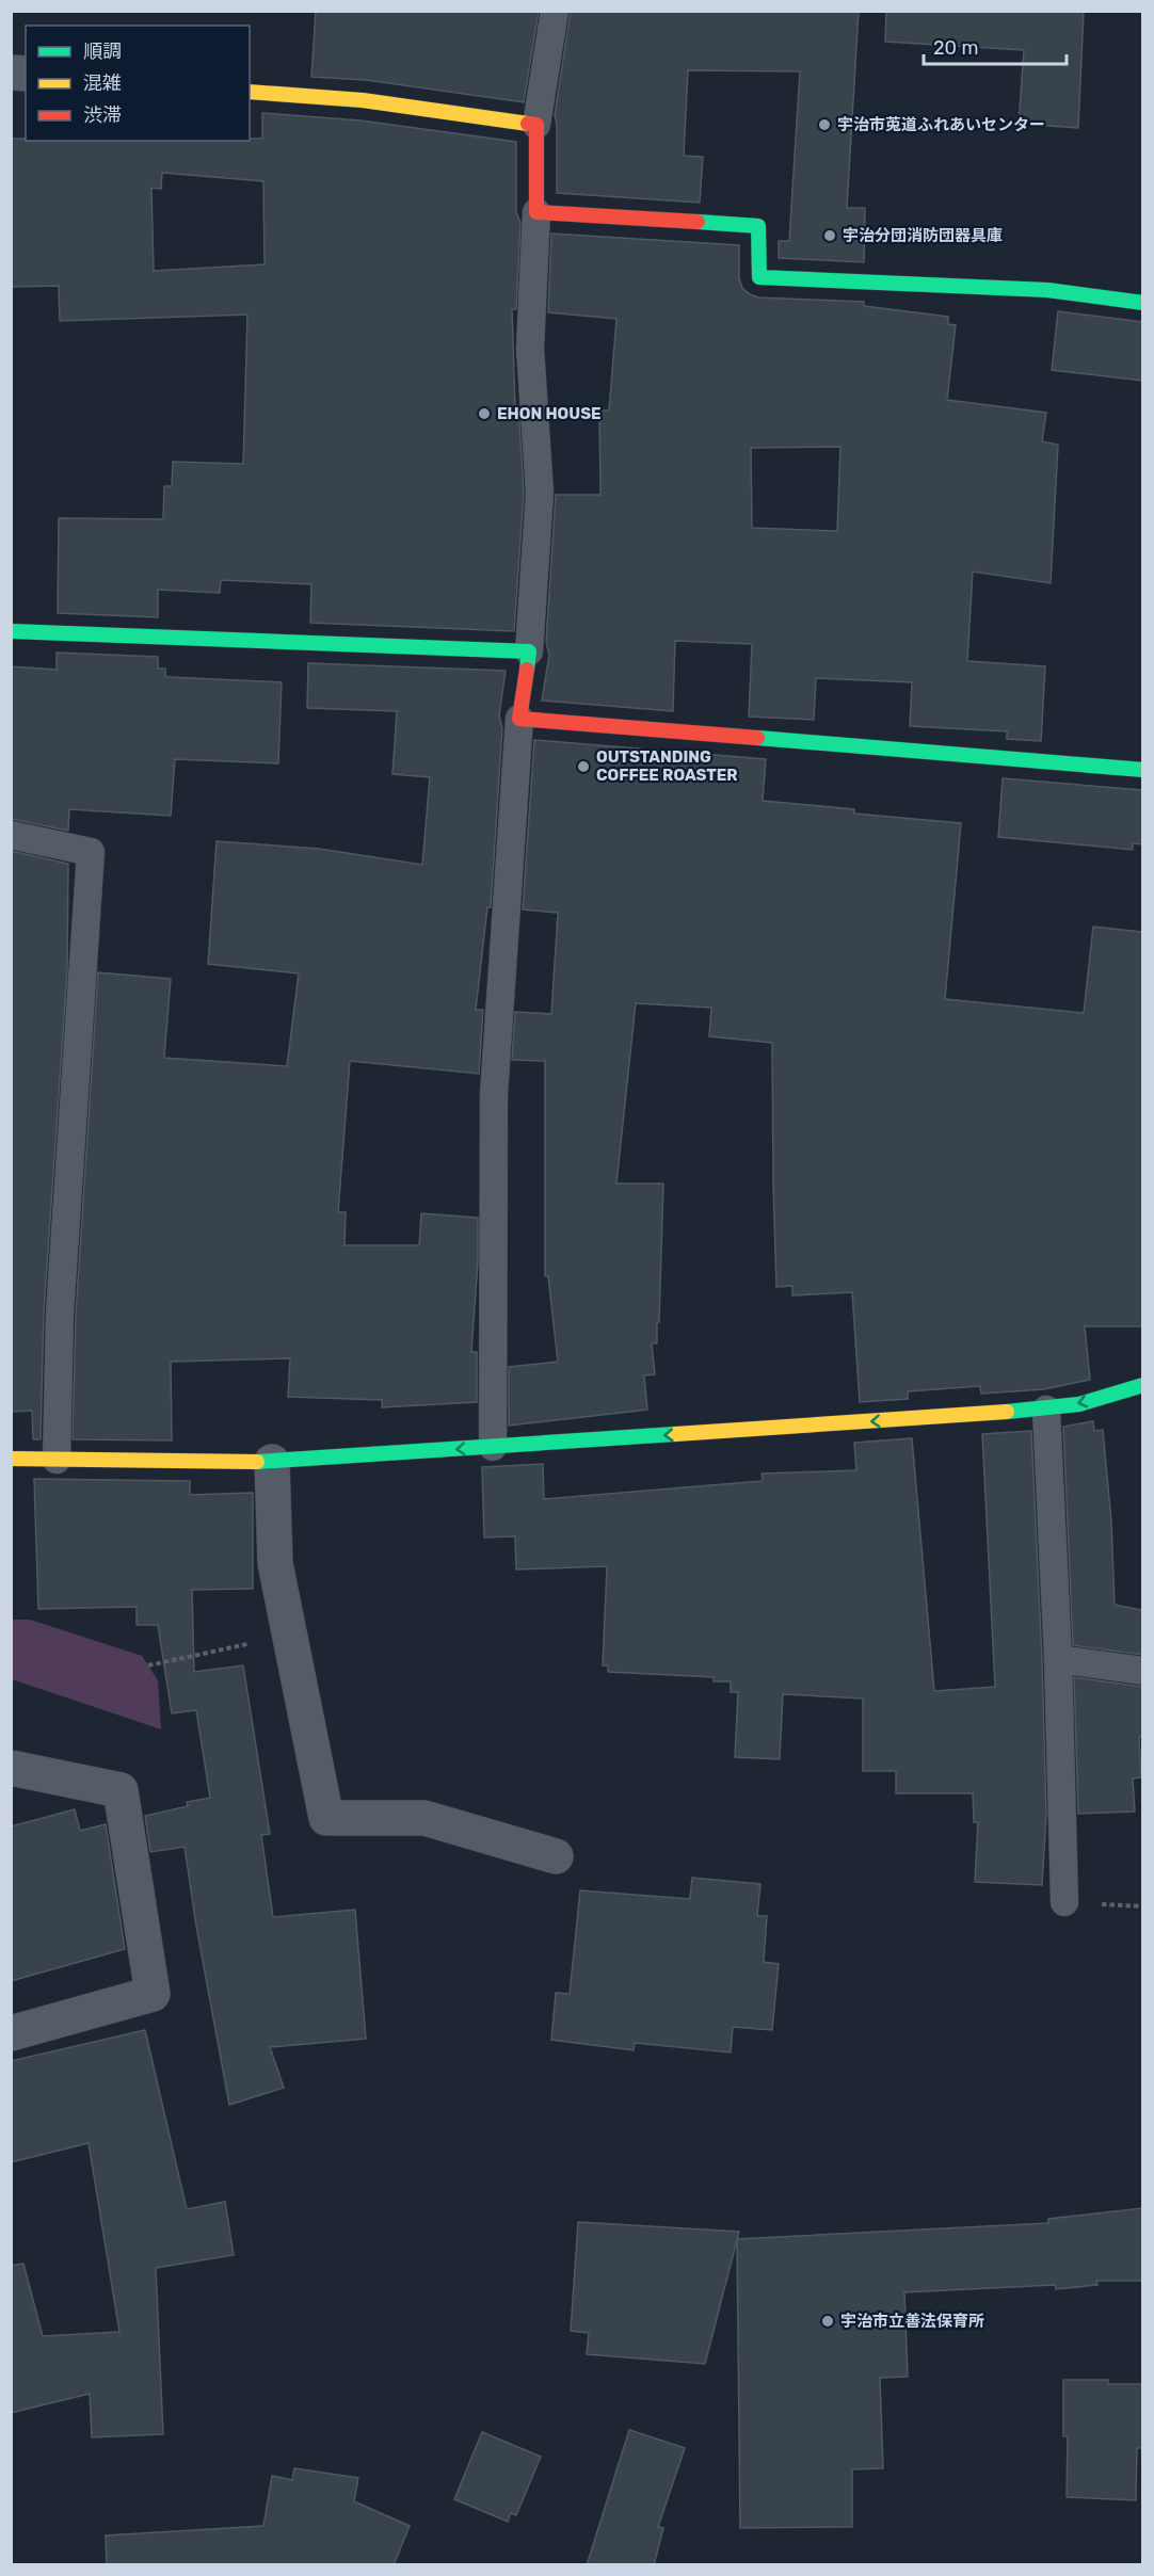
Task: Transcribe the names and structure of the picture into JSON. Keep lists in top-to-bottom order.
{
  "places": [
    "宇治市莵道ふれあいセンター",
    "宇治分団消防団器具庫",
    "EHON HOUSE",
    "OUTSTANDING COFFEE ROASTER",
    "宇治市立善法保育所"
  ],
  "legend": ["順調", "混雑", "渋滞"],
  "scale_bar": "20 m"
}
